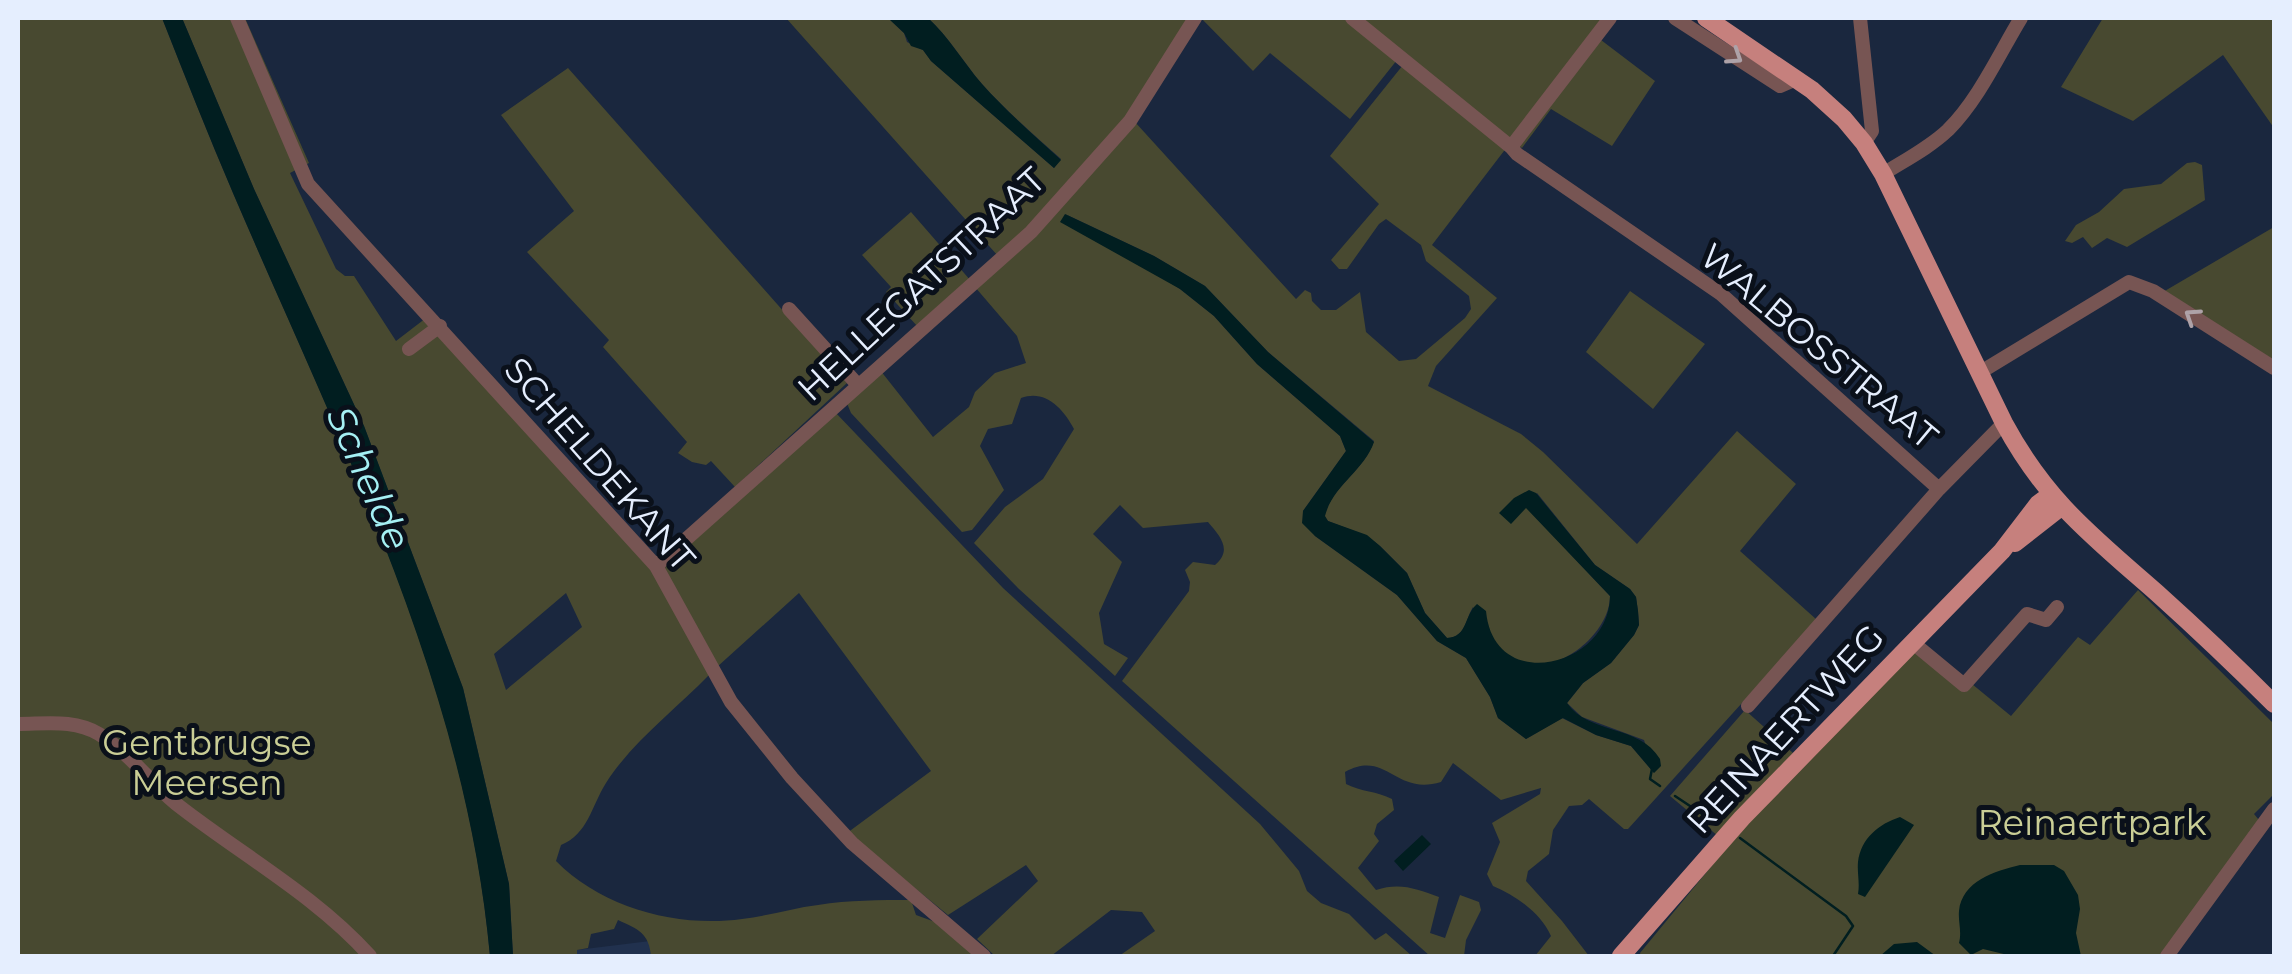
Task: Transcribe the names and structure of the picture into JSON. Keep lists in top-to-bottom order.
{
  "streets": {
    "main road": ["REINAERTWEG"],
    "street": ["HELLEGATSTRAAT", "WALBOSSTRAAT", "SCHELDEKANT"]
  },
  "crossings": [
    ["HELLEGATSTRAAT", "SCHELDEKANT"]
  ],
  "water": ["Schelde"],
  "parks": ["Gentbrugse Meersen", "Reinaertpark"]
}
